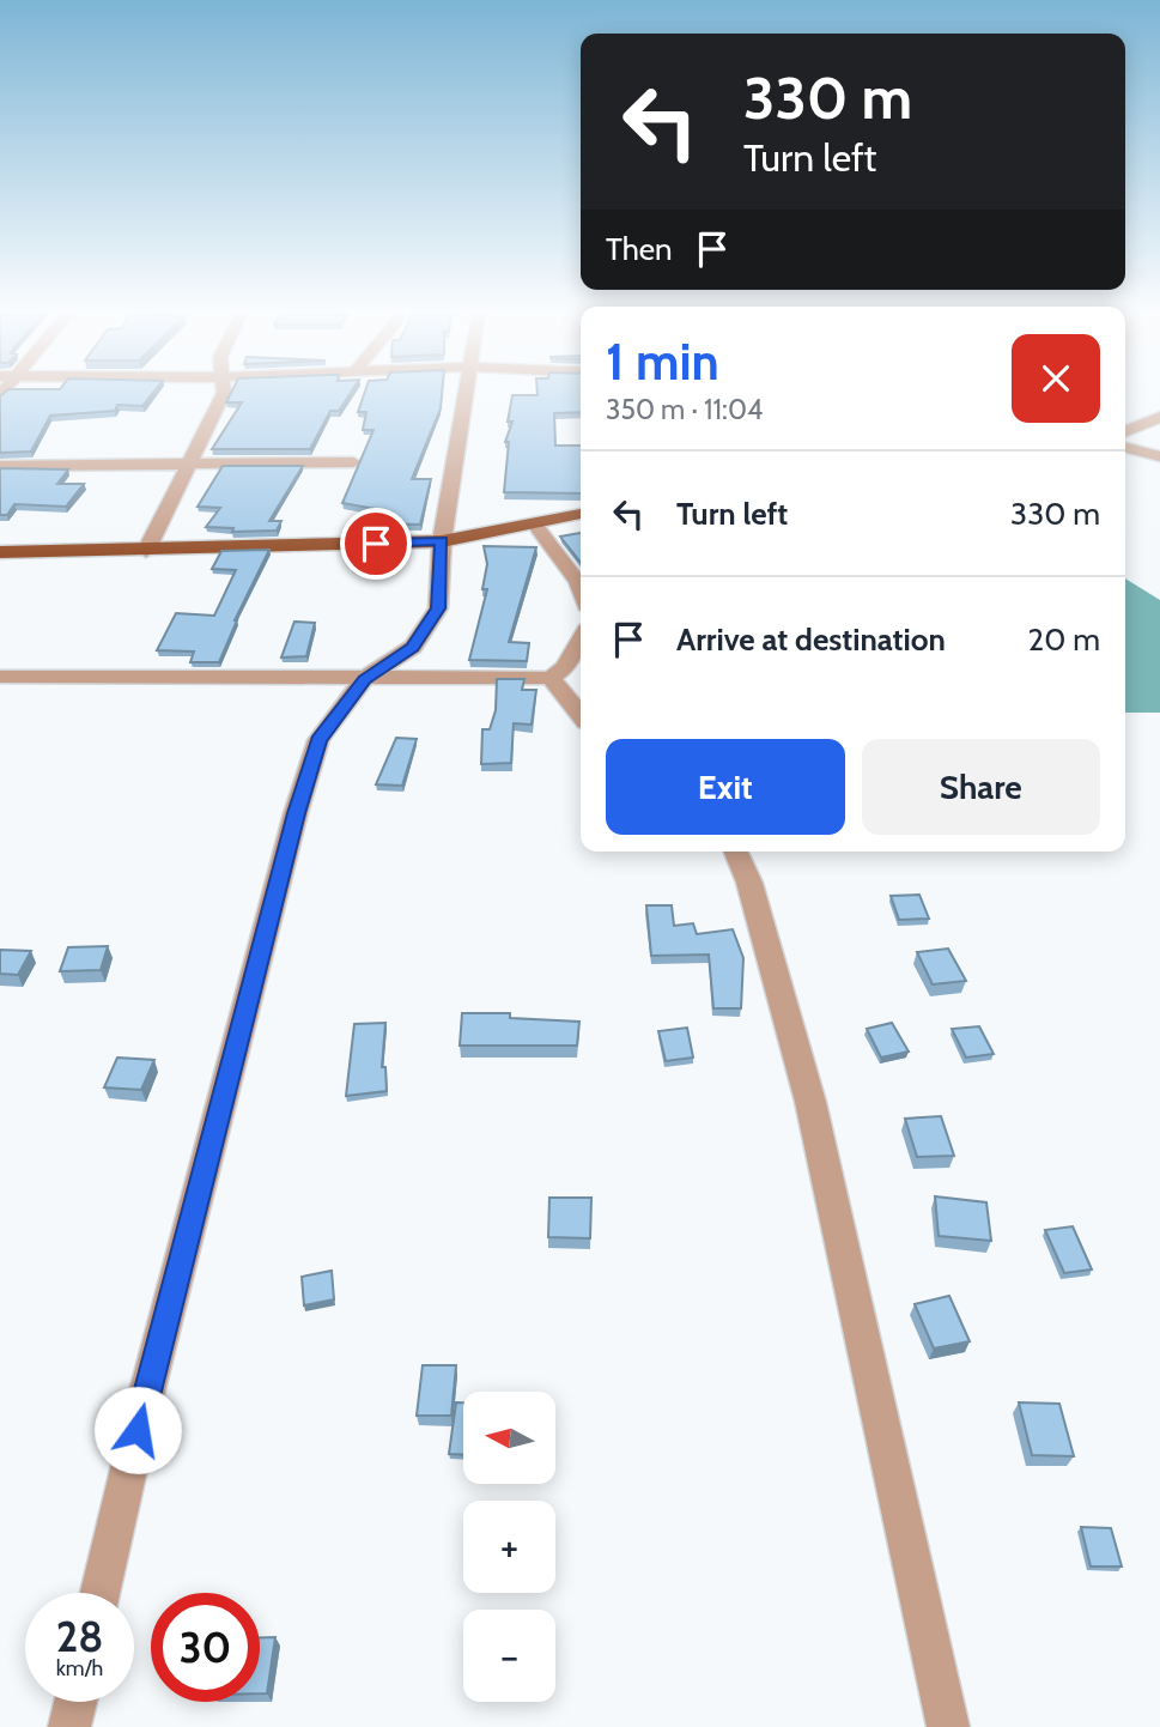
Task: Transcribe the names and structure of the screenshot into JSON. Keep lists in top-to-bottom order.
{
  "north": "left",
  "page": {
    "turn": ["330 m", "Turn left"],
    "then": "Then",
    "heading": ["1 min", "350 m · 11:04"],
    "list": [
      {
        "name": "Turn left",
        "value": "330 m"
      },
      {
        "name": "Arrive at destination",
        "value": "20 m"
      }
    ],
    "buttons": ["Exit", "Share"],
    "map_buttons": ["+", "−"],
    "speed": "28 km/h",
    "limit": "30"
  }
}
